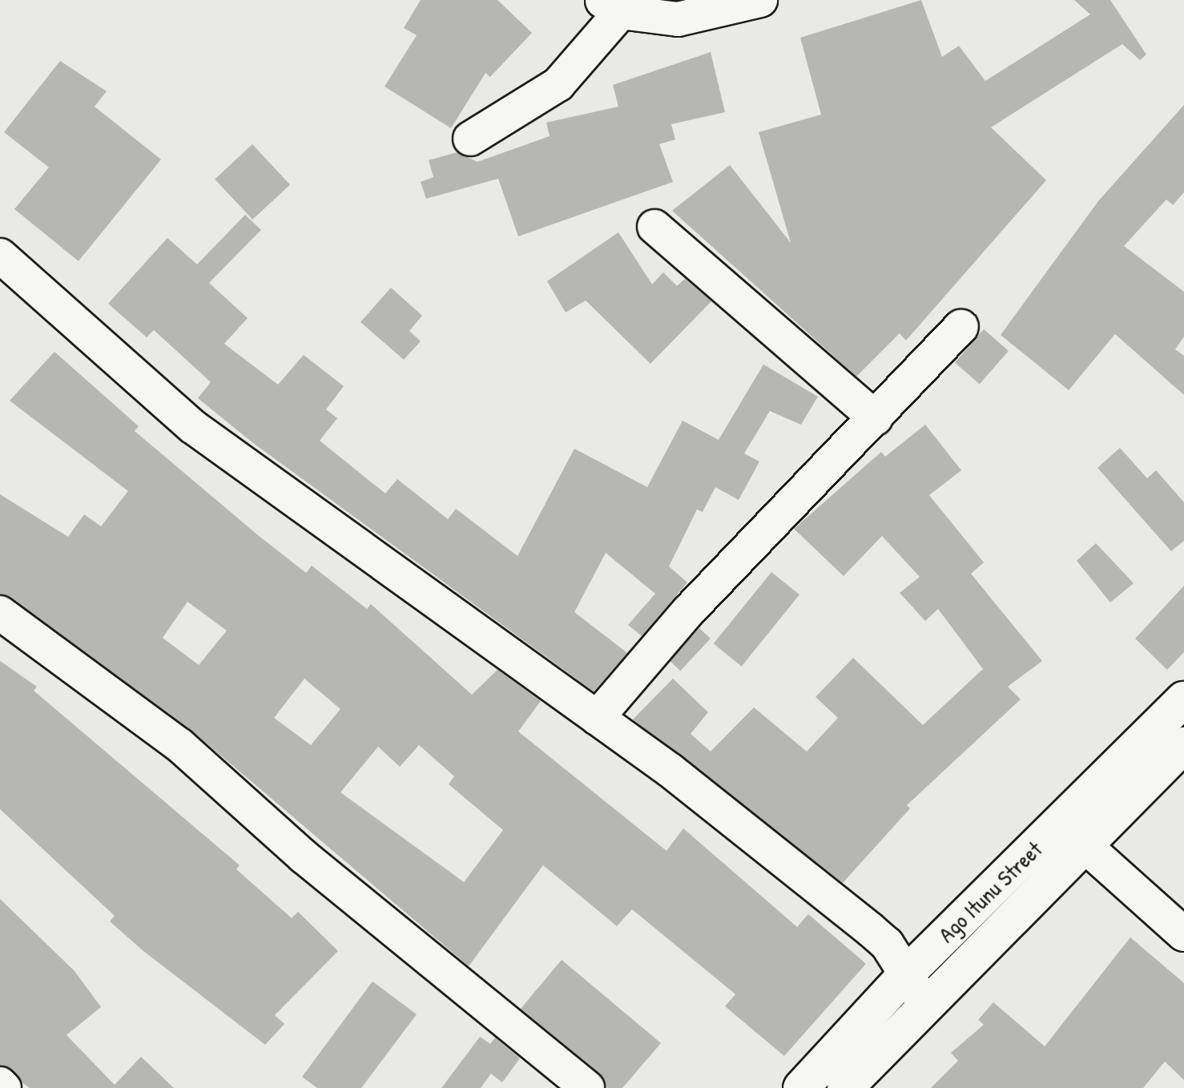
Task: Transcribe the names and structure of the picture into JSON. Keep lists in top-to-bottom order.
{
  "streets": {
    "main road": ["Ago Itunu Street"]
  }
}
